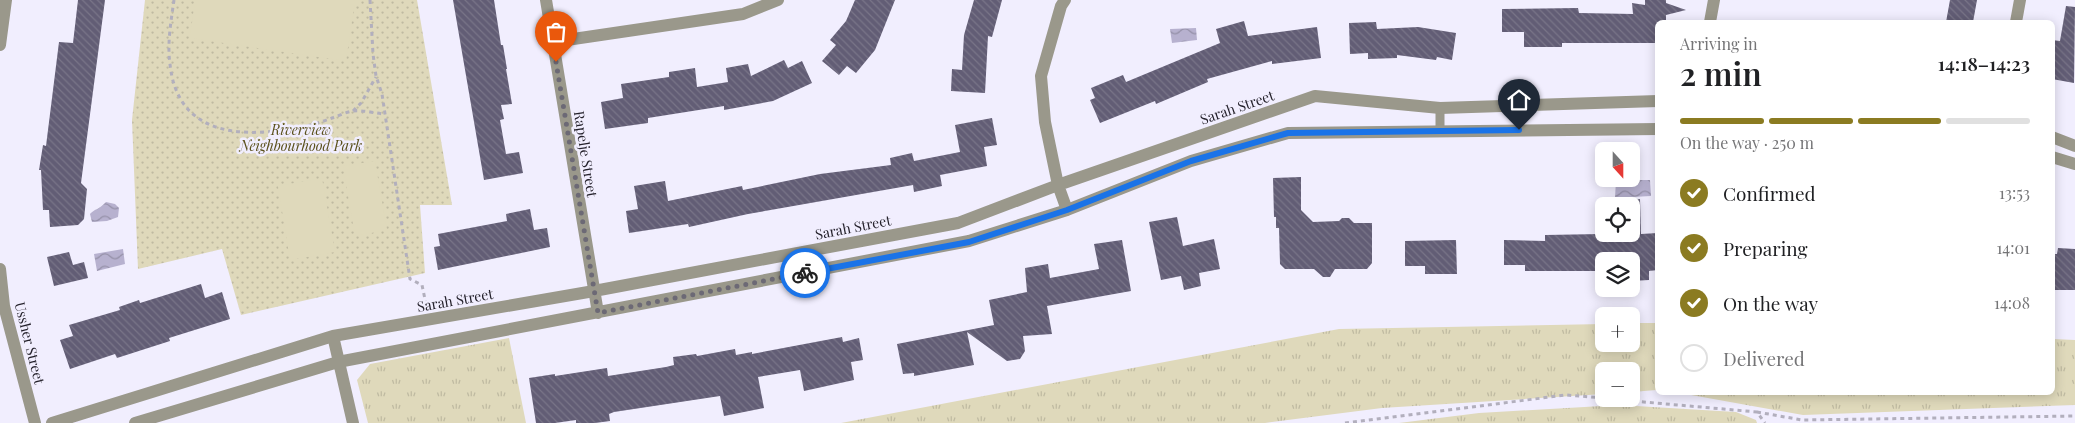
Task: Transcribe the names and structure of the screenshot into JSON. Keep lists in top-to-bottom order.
{
  "streets": {
    "street": ["Sarah Street", "Rapelje Street", "Ussher Street"]
  },
  "crossings": [
    ["Sarah Street", "Rapelje Street"]
  ],
  "parks": ["Riverview Neighbourhood Park"],
  "north": "bottom",
  "page": {
    "heading": ["2 min", "Arriving in", "14:18–14:23"],
    "bar": "On the way · 250 m",
    "map_buttons": ["+", "−"],
    "list": [
      ["Confirmed", "13:53"],
      ["Preparing", "14:01"],
      ["On the way", "14:08"],
      "Delivered"
    ]
  }
}
